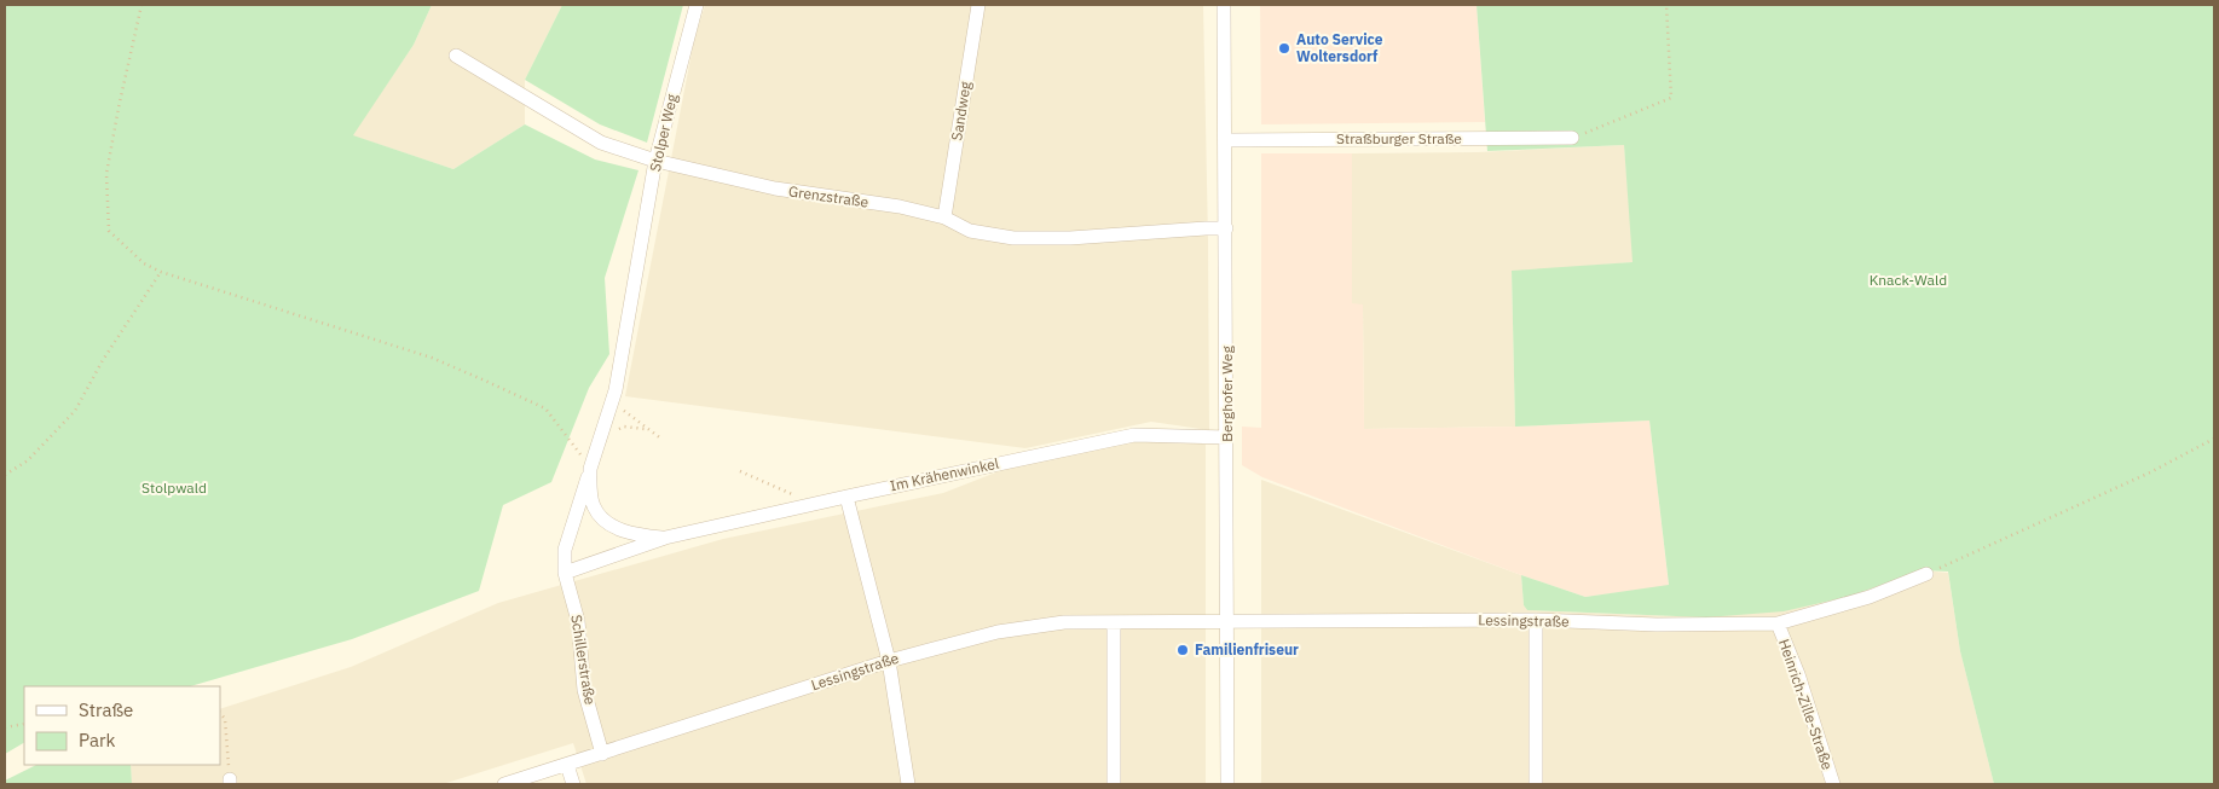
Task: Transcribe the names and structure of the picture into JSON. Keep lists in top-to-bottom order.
{
  "streets": {
    "street": [
      "Sandweg",
      "Stolper Weg",
      "Straßburger Straße",
      "Grenzstraße",
      "Berghofer Weg",
      "Im Krähenwinkel",
      "Lessingstraße",
      "Schillerstraße",
      "Heinrich-Zille-Straße"
    ]
  },
  "crossings": [
    ["Sandweg", "Grenzstraße"],
    ["Stolper Weg", "Grenzstraße"],
    ["Stolper Weg", "Im Krähenwinkel"],
    ["Straßburger Straße", "Berghofer Weg"],
    ["Grenzstraße", "Berghofer Weg"],
    ["Berghofer Weg", "Im Krähenwinkel"],
    ["Berghofer Weg", "Lessingstraße"],
    ["Im Krähenwinkel", "Schillerstraße"],
    ["Lessingstraße", "Schillerstraße"],
    ["Lessingstraße", "Heinrich-Zille-Straße"]
  ],
  "parks": ["Knack-Wald", "Stolpwald"],
  "places": ["Auto Service Woltersdorf", "Familienfriseur"],
  "legend": ["Straße", "Park"]
}
